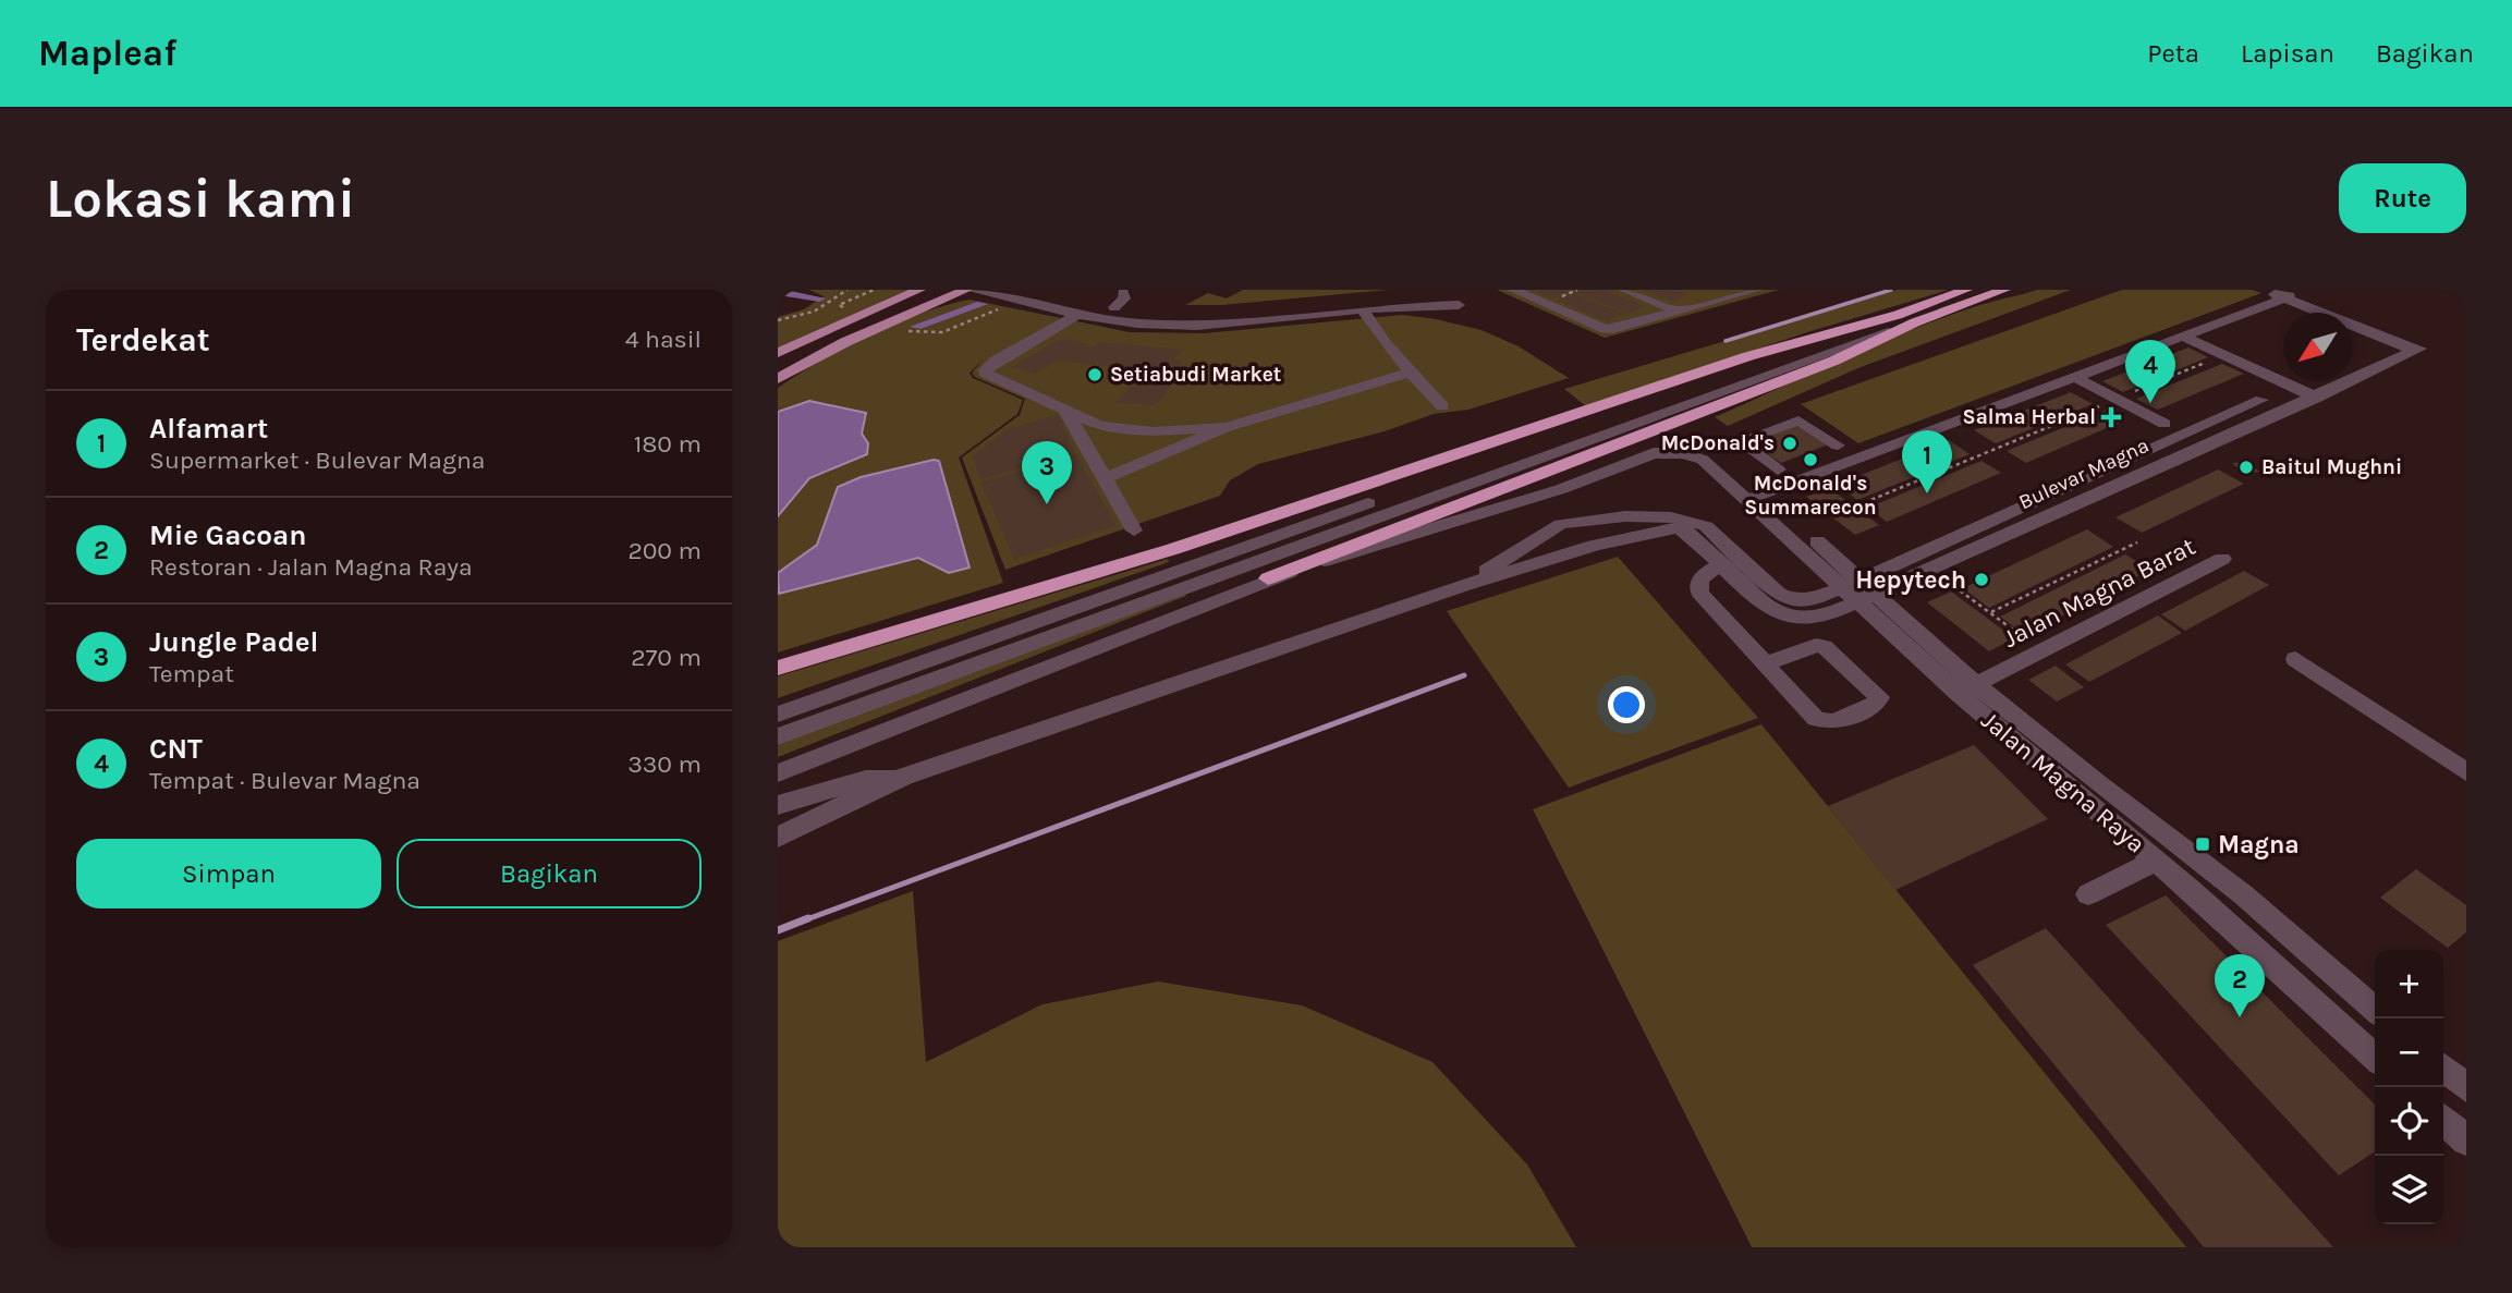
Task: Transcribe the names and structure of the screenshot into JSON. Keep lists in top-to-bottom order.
{
  "streets": {
    "street": ["Bulevar Magna", "Jalan Magna Barat", "Jalan Magna Raya"]
  },
  "crossings": [
    ["Bulevar Magna", "Jalan Magna Raya"],
    ["Jalan Magna Barat", "Jalan Magna Raya"]
  ],
  "places": {
    "other": [
      "Setiabudi Market",
      "McDonald's",
      "McDonald's Summarecon",
      "Baitul Mughni",
      "Hepytech"
    ],
    "health": ["Salma Herbal"],
    "transit": ["Magna"]
  },
  "north": "bottom left",
  "page": {
    "header": "Mapleaf",
    "nav": ["Peta", "Lapisan", "Bagikan"],
    "buttons": [
      "Rute",
      ["Simpan", "Bagikan"]
    ],
    "title": "Lokasi kami",
    "heading": ["Terdekat", "4 hasil"],
    "pins": [
      "4",
      "1",
      "3",
      "2"
    ],
    "list": [
      {
        "mark": "1",
        "name": "Alfamart",
        "note": "Supermarket · Bulevar Magna",
        "value": "180 m"
      },
      {
        "mark": "2",
        "name": "Mie Gacoan",
        "note": "Restoran · Jalan Magna Raya",
        "value": "200 m"
      },
      {
        "mark": "3",
        "name": "Jungle Padel",
        "note": "Tempat",
        "value": "270 m"
      },
      {
        "mark": "4",
        "name": "CNT",
        "note": "Tempat · Bulevar Magna",
        "value": "330 m"
      }
    ],
    "map_buttons": ["+", "−"]
  }
}
